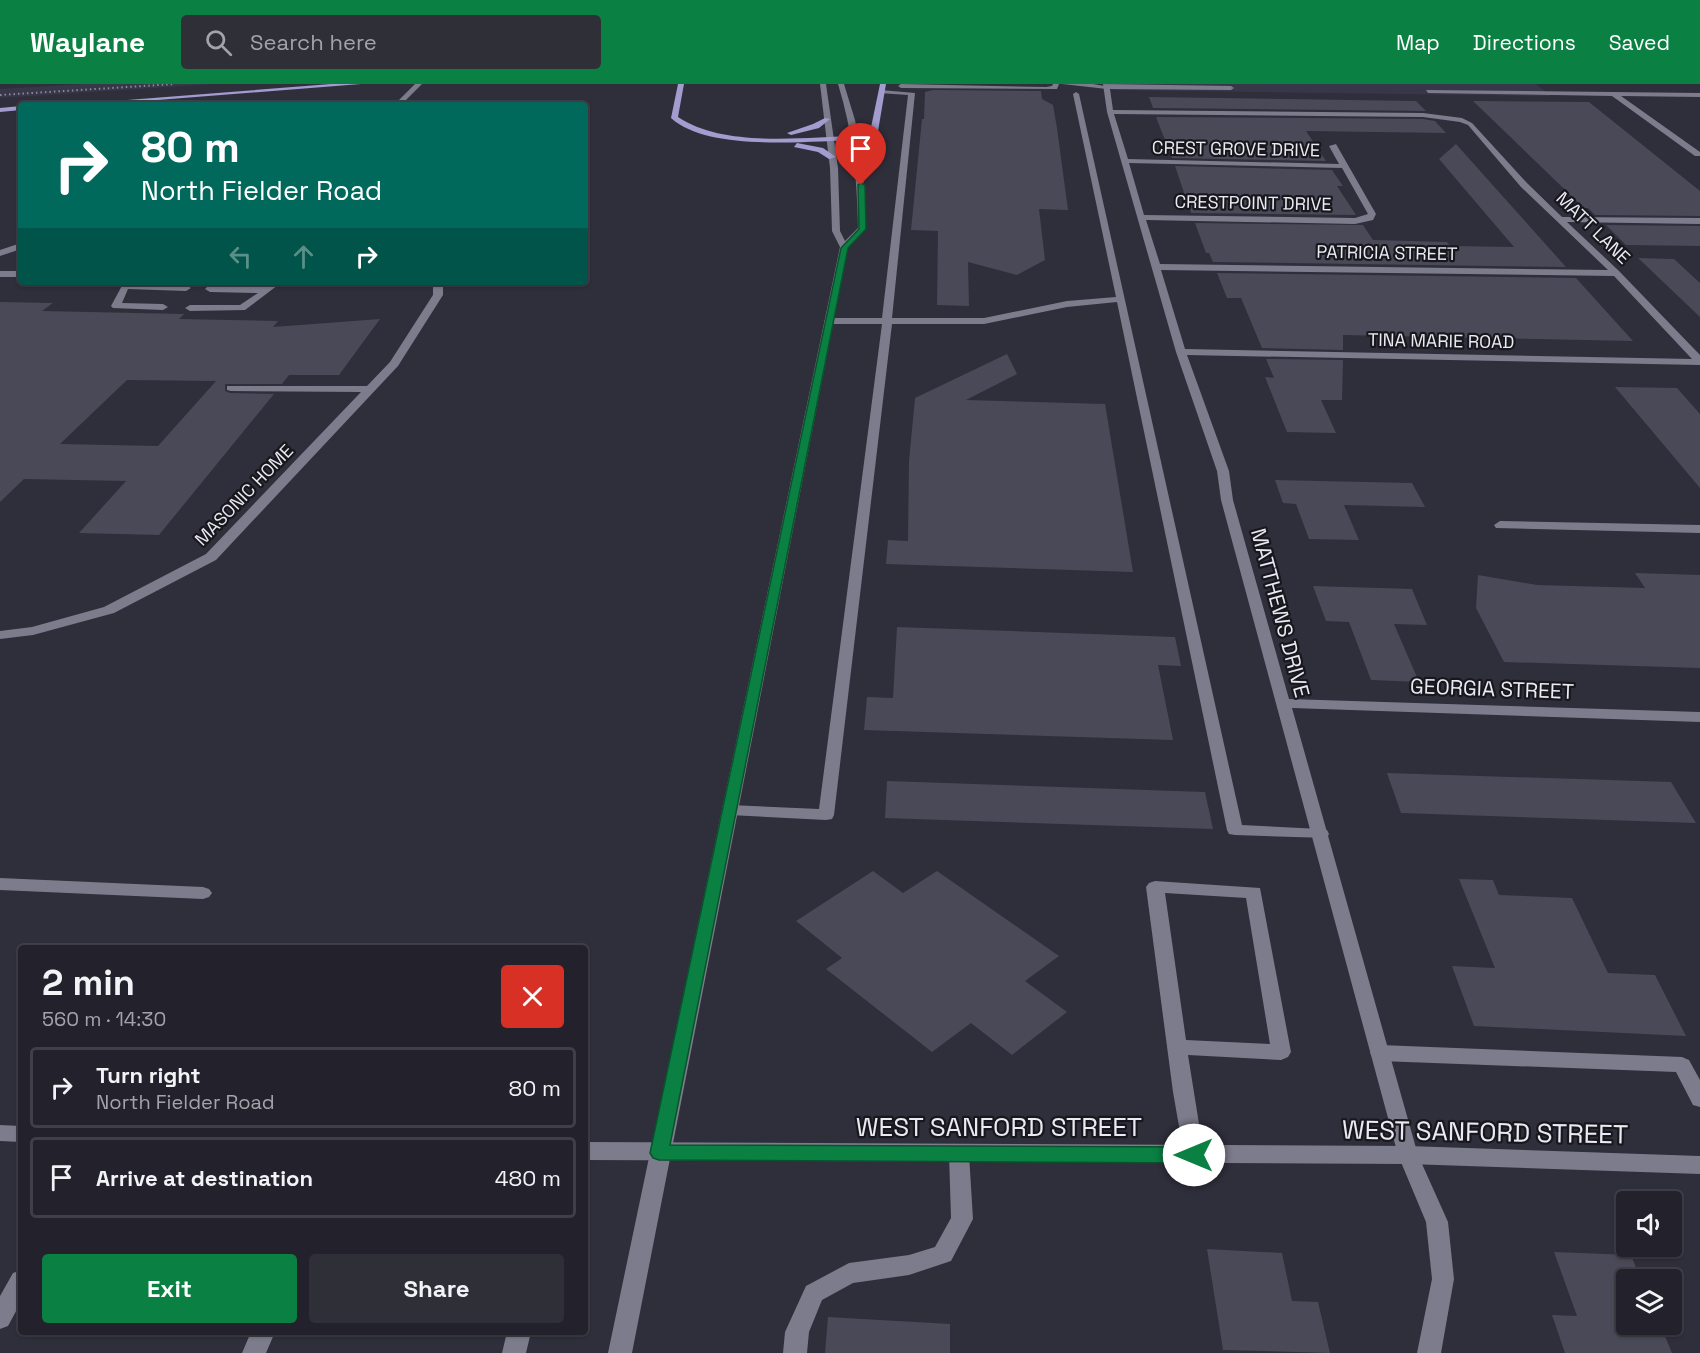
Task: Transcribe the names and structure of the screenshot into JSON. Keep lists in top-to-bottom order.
{
  "streets": {
    "street": [
      "CREST GROVE DRIVE",
      "CRESTPOINT DRIVE",
      "MATT LANE",
      "PATRICIA STREET",
      "TINA MARIE ROAD",
      "MASONIC HOME",
      "MATTHEWS DRIVE",
      "GEORGIA STREET",
      "WEST SANFORD STREET"
    ]
  },
  "crossings": [
    ["CREST GROVE DRIVE", "CRESTPOINT DRIVE"],
    ["CREST GROVE DRIVE", "MATTHEWS DRIVE"],
    ["CRESTPOINT DRIVE", "MATTHEWS DRIVE"],
    ["MATT LANE", "PATRICIA STREET"],
    ["MATT LANE", "TINA MARIE ROAD"],
    ["MATT LANE", "MATTHEWS DRIVE"],
    ["PATRICIA STREET", "MATTHEWS DRIVE"],
    ["TINA MARIE ROAD", "MATTHEWS DRIVE"],
    ["MATTHEWS DRIVE", "GEORGIA STREET"],
    ["MATTHEWS DRIVE", "WEST SANFORD STREET"]
  ],
  "page": {
    "header": "Waylane",
    "search": "Search here",
    "nav": ["Map", "Directions", "Saved"],
    "turn": ["80 m", "North Fielder Road"],
    "heading": ["2 min", "560 m · 14:30"],
    "list": [
      {
        "name": "Turn right",
        "note": "North Fielder Road",
        "value": "80 m"
      },
      {
        "name": "Arrive at destination",
        "value": "480 m"
      }
    ],
    "buttons": ["Exit", "Share"]
  }
}
